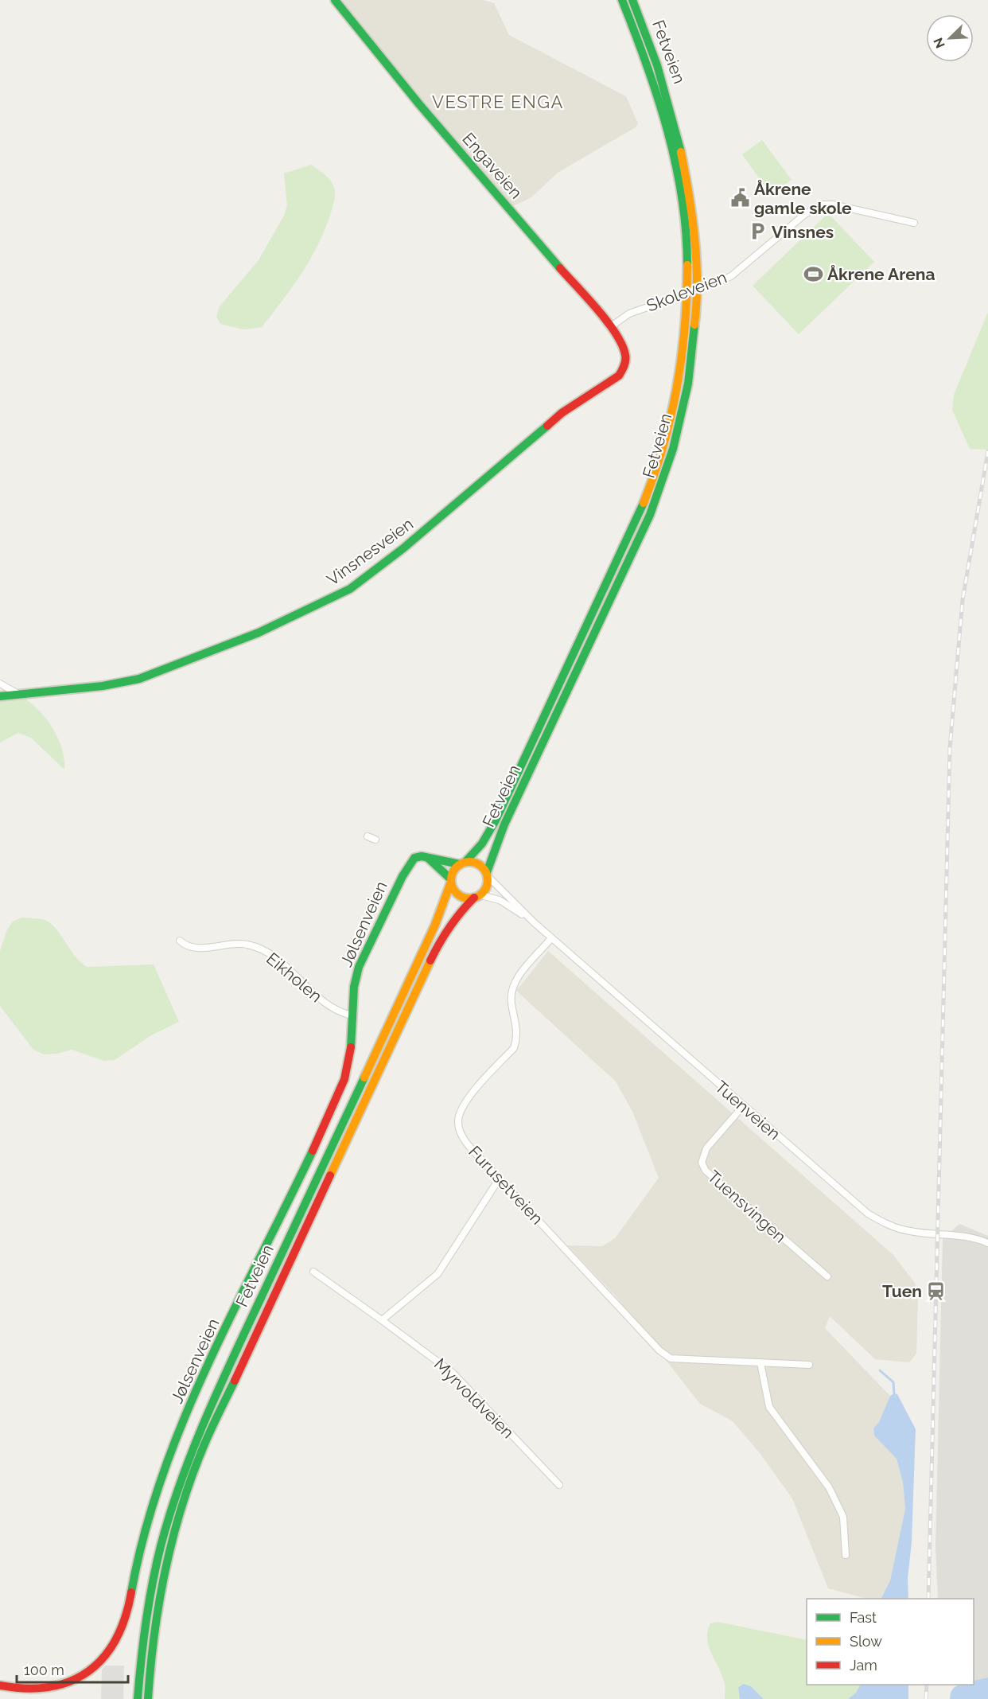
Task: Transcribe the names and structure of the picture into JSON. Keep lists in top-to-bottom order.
{
  "streets": {
    "main road": [
      "Fetveien",
      "Engaveien",
      "Vinsnesveien",
      "Jølsenveien"
    ],
    "street": [
      "Skoleveien",
      "Eikholen",
      "Tuenveien",
      "Furusetveien",
      "Tuensvingen",
      "Myrvoldveien"
    ]
  },
  "crossings": [
    ["Fetveien", "Tuenveien"],
    ["Engaveien", "Skoleveien"],
    ["Engaveien", "Vinsnesveien"],
    ["Skoleveien", "Vinsnesveien"],
    ["Jølsenveien", "Eikholen"],
    ["Tuenveien", "Furusetveien"],
    ["Tuenveien", "Tuensvingen"]
  ],
  "districts": ["VESTRE ENGA"],
  "places": {
    "public building": ["Åkrene gamle skole"],
    "parking": ["Vinsnes"],
    "sports": ["Åkrene Arena"],
    "station": ["Tuen"]
  },
  "legend": ["Fast", "Slow", "Jam"],
  "scale_bar": "100 m",
  "north": "bottom left"
}
